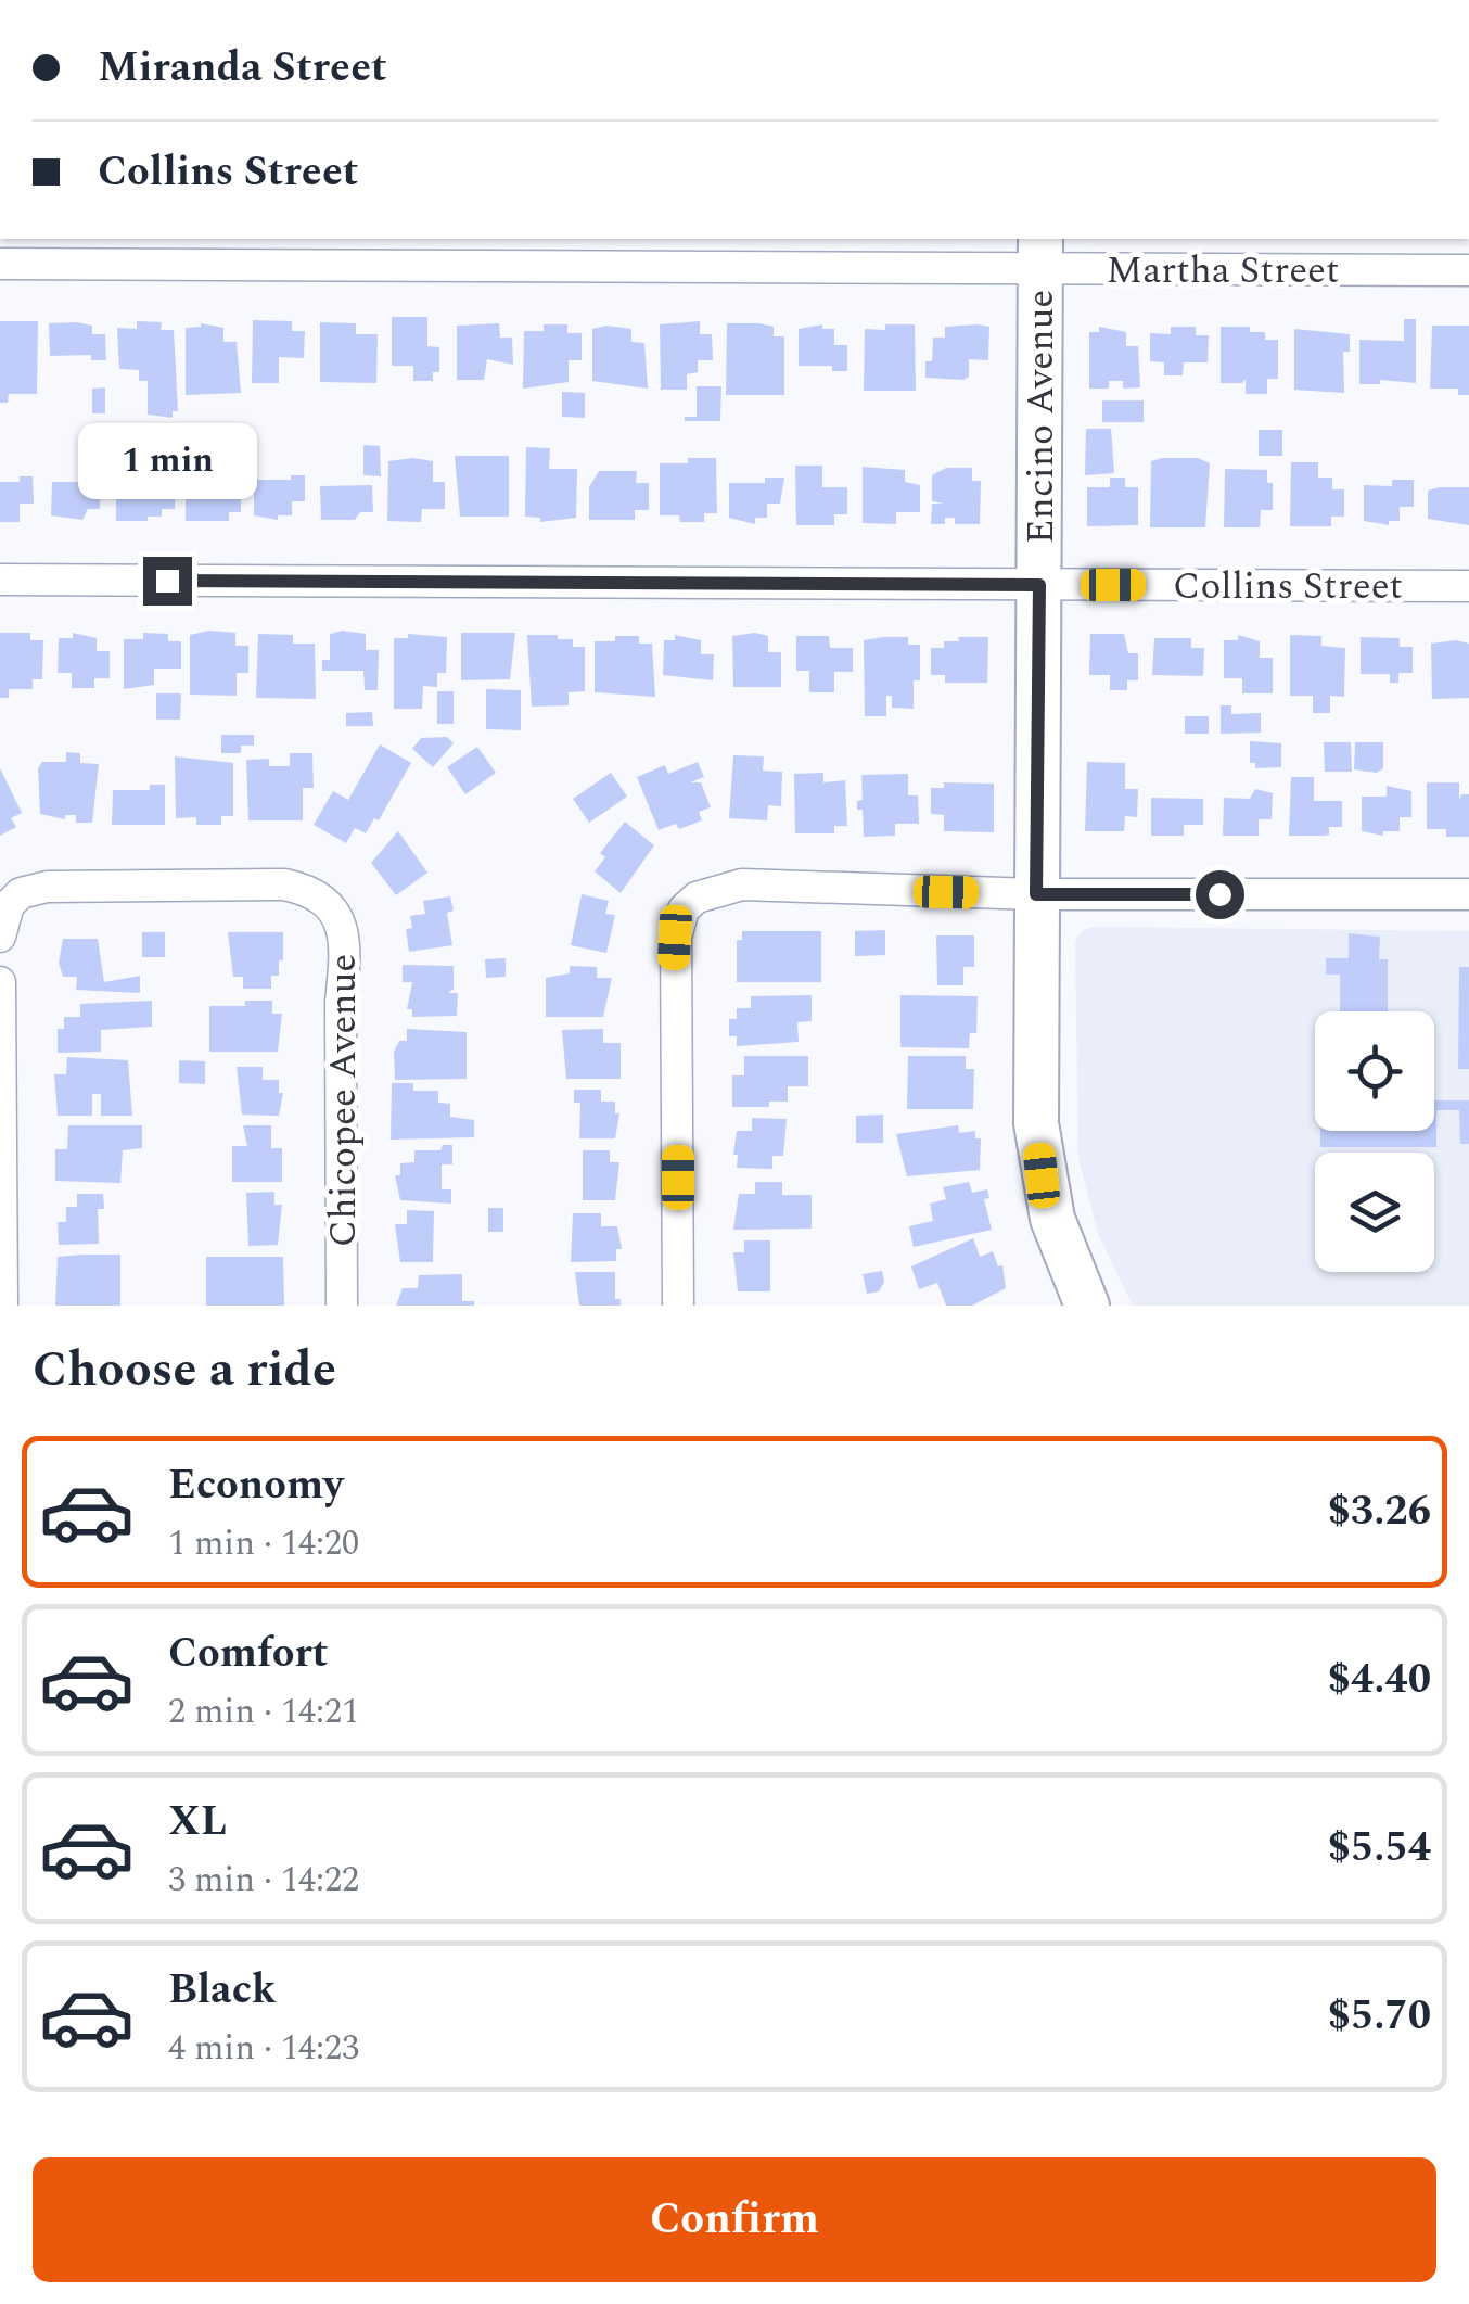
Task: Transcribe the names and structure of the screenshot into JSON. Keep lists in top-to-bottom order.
{
  "streets": {
    "street": [
      "Martha Street",
      "Encino Avenue",
      "Collins Street",
      "Chicopee Avenue"
    ]
  },
  "crossings": [
    ["Martha Street", "Encino Avenue"],
    ["Encino Avenue", "Collins Street"]
  ],
  "page": {
    "banner": ["Miranda Street", "Collins Street"],
    "bubble": "1 min",
    "heading": "Choose a ride",
    "list": [
      {
        "name": "Economy",
        "note": "1 min · 14:20",
        "value": "$3.26"
      },
      {
        "name": "Comfort",
        "note": "2 min · 14:21",
        "value": "$4.40"
      },
      {
        "name": "XL",
        "note": "3 min · 14:22",
        "value": "$5.54"
      },
      {
        "name": "Black",
        "note": "4 min · 14:23",
        "value": "$5.70"
      }
    ],
    "buttons": "Confirm"
  }
}
